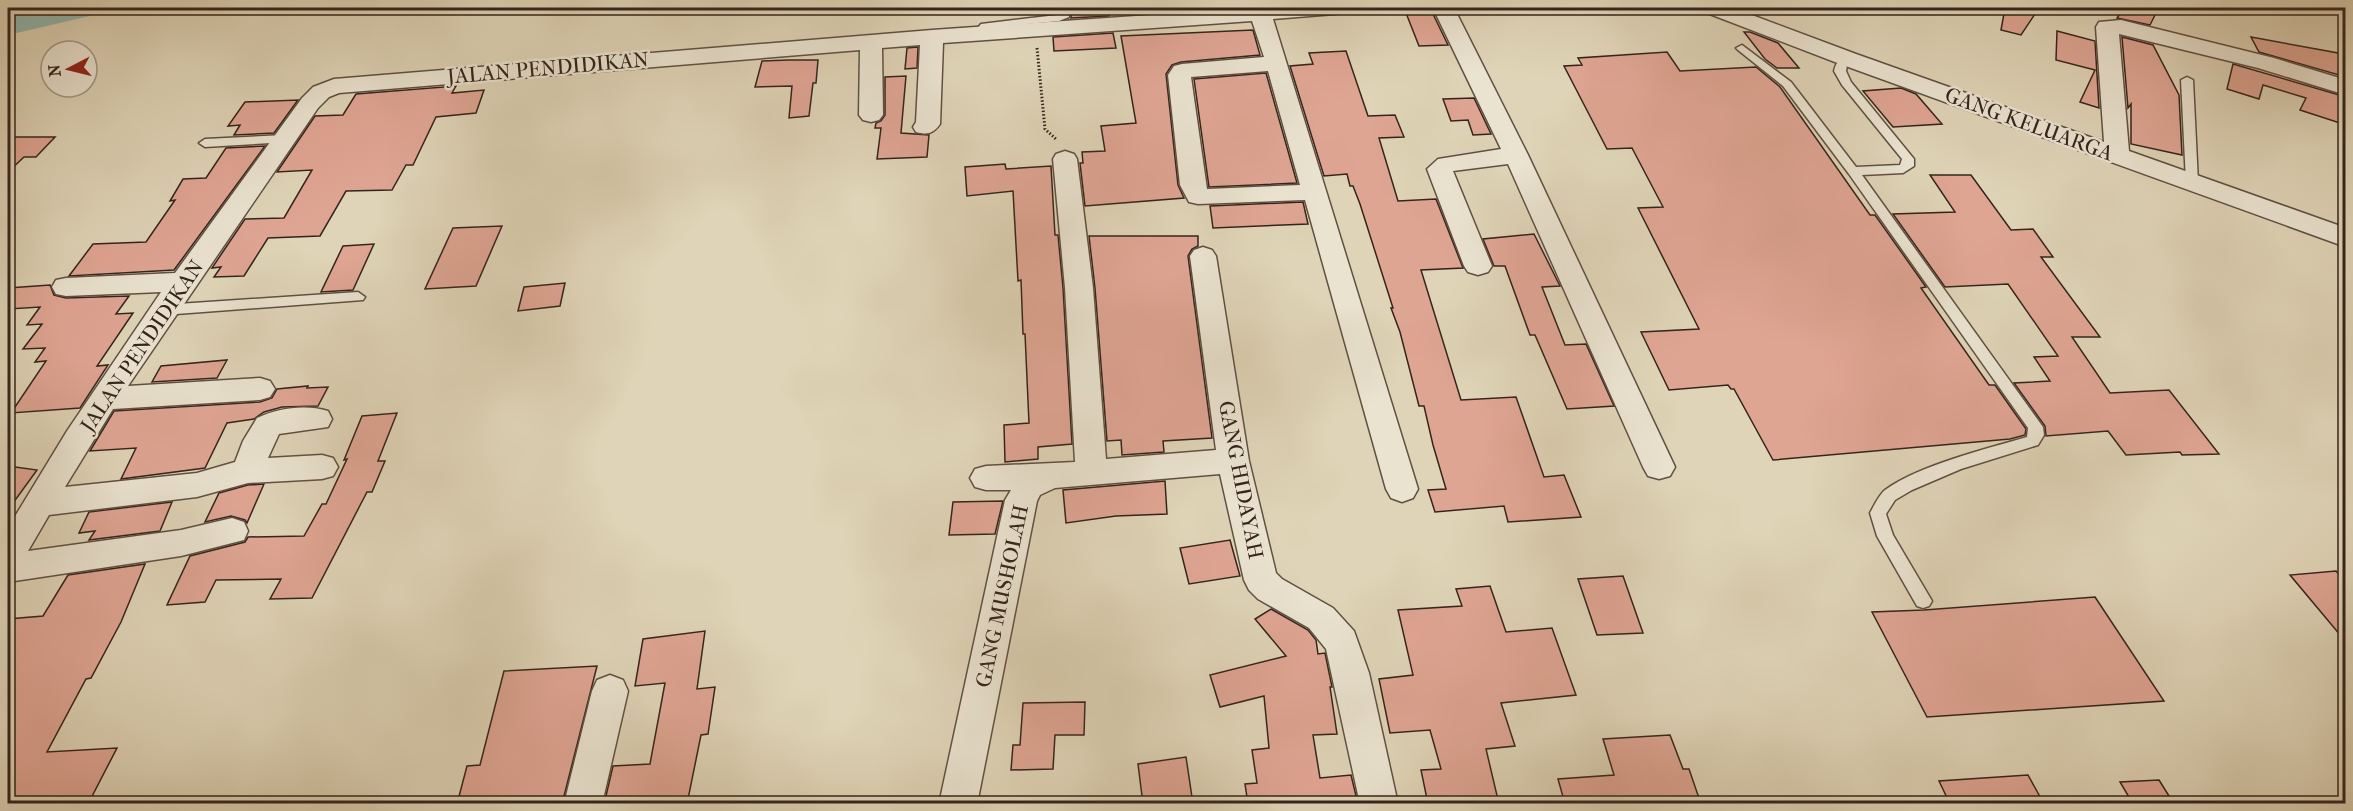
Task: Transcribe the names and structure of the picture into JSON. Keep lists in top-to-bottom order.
{
  "streets": {
    "street": [
      "JALAN PENDIDIKAN",
      "GANG KELUARGA",
      "GANG HIDAYAH",
      "GANG MUSHOLAH"
    ]
  },
  "crossings": [
    ["GANG HIDAYAH", "GANG MUSHOLAH"]
  ],
  "north": "left"
}
